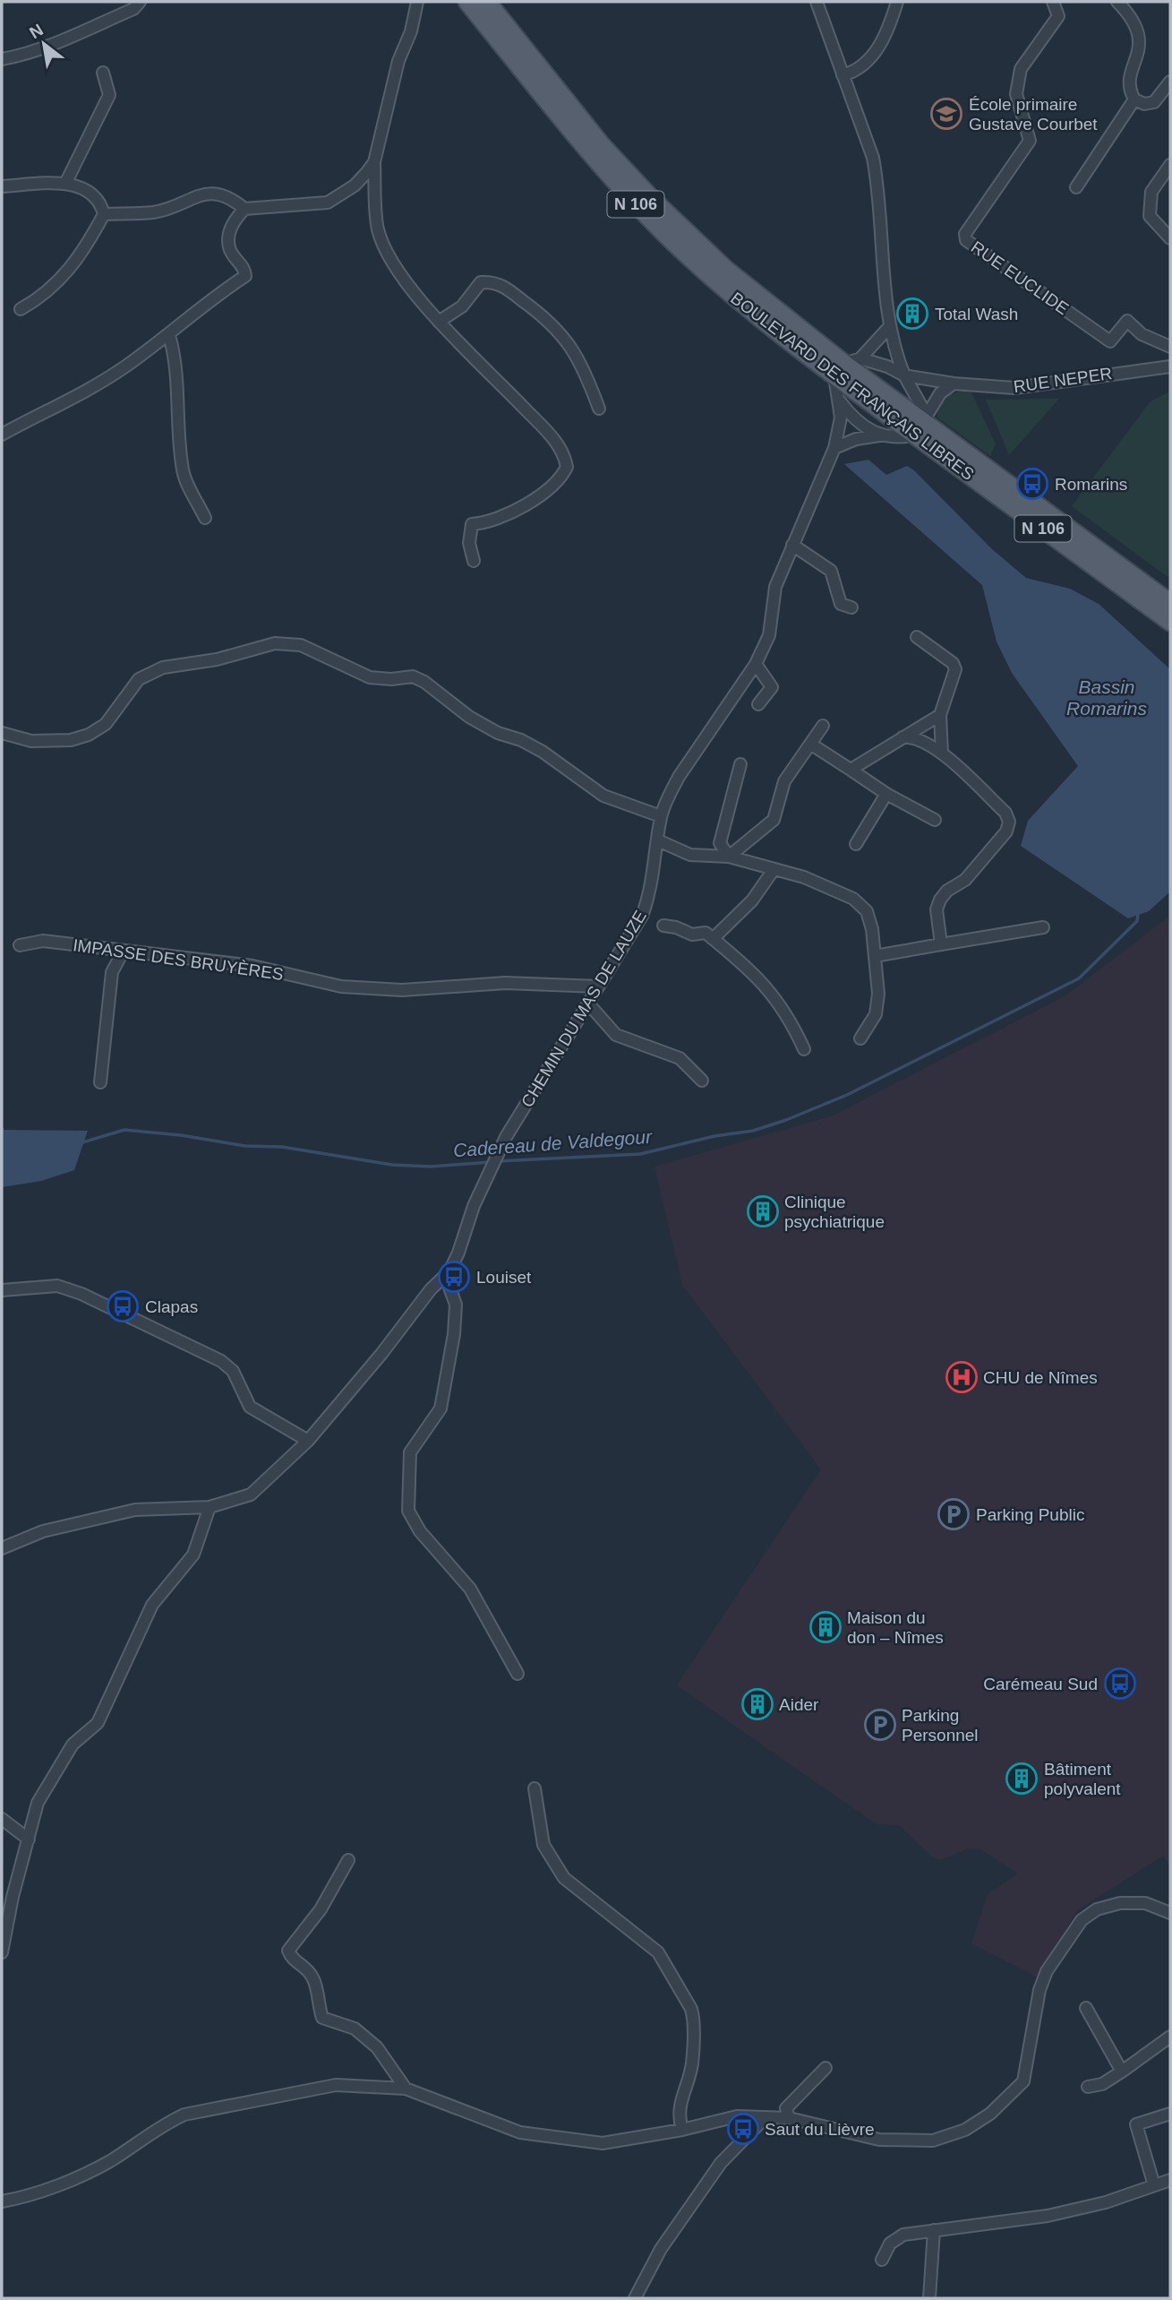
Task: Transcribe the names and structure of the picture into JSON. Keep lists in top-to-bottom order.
{
  "streets": {
    "main road": ["N 106", "BOULEVARD DES FRANÇAIS LIBRES"],
    "street": [
      "RUE EUCLIDE",
      "RUE NEPER",
      "IMPASSE DES BRUYÈRES",
      "CHEMIN DU MAS DE LAUZE"
    ]
  },
  "crossings": [
    ["RUE NEPER", "BOULEVARD DES FRANÇAIS LIBRES"],
    ["RUE NEPER", "CHEMIN DU MAS DE LAUZE"],
    ["BOULEVARD DES FRANÇAIS LIBRES", "CHEMIN DU MAS DE LAUZE"],
    ["IMPASSE DES BRUYÈRES", "CHEMIN DU MAS DE LAUZE"]
  ],
  "water": ["Bassin Romarins", "Cadereau de Valdegour"],
  "places": {
    "school or university": ["École primaire Gustave Courbet"],
    "building": [
      "Total Wash",
      "Clinique psychiatrique",
      "Maison du don – Nîmes",
      "Aider",
      "Bâtiment polyvalent"
    ],
    "bus stop": [
      "Romarins",
      "Louiset",
      "Clapas",
      "Carémeau Sud",
      "Saut du Lièvre"
    ],
    "hospital": ["CHU de Nîmes"],
    "parking": ["Parking Public", "Parking Personnel"]
  },
  "north": "top left"
}
